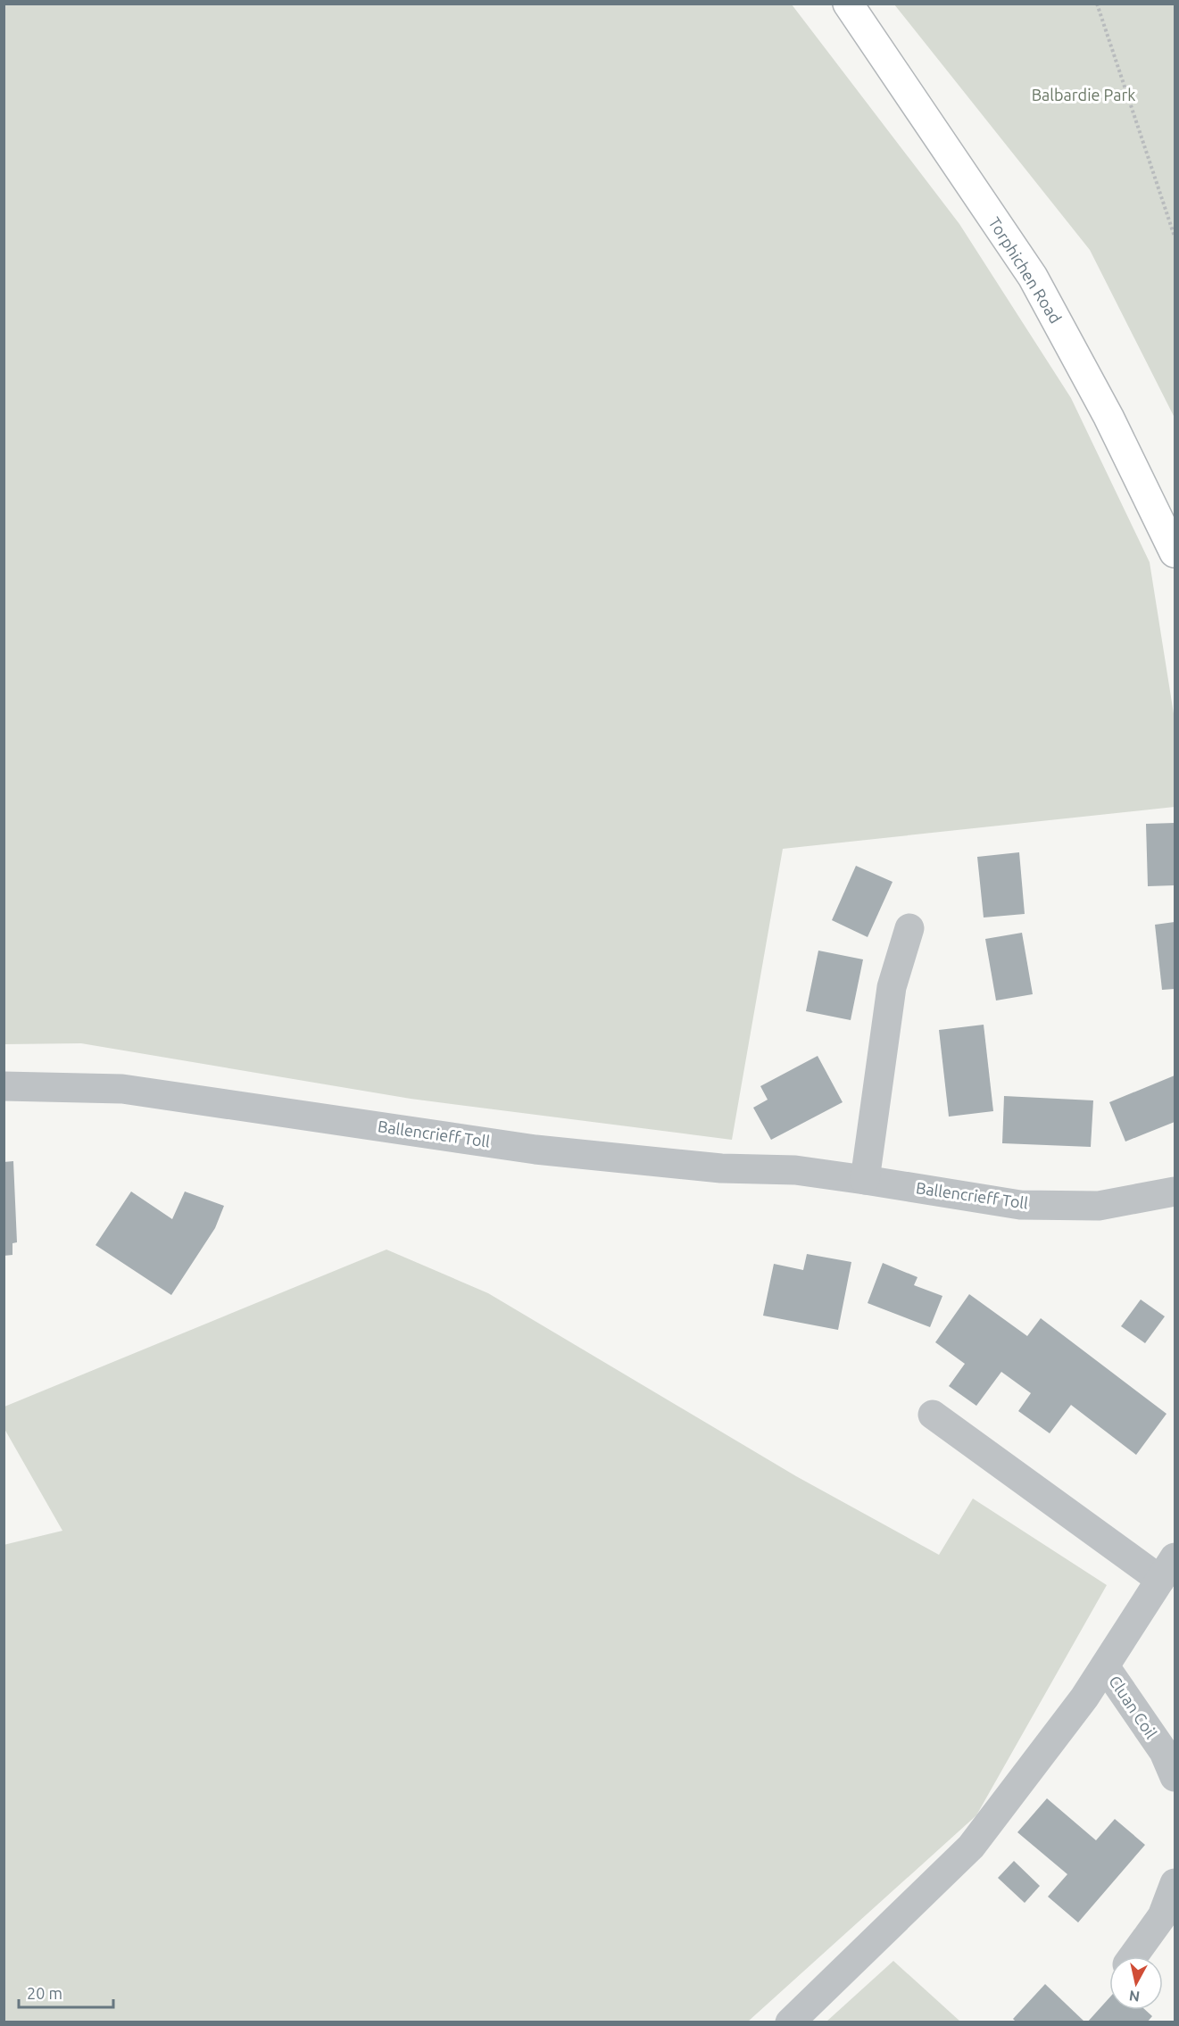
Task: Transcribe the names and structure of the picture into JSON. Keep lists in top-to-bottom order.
{
  "streets": {
    "main road": ["Torphichen Road"],
    "street": ["Ballencrieff Toll", "Cluan Coil"]
  },
  "parks": ["Balbardie Park"],
  "scale_bar": "20 m",
  "north": "bottom"
}
